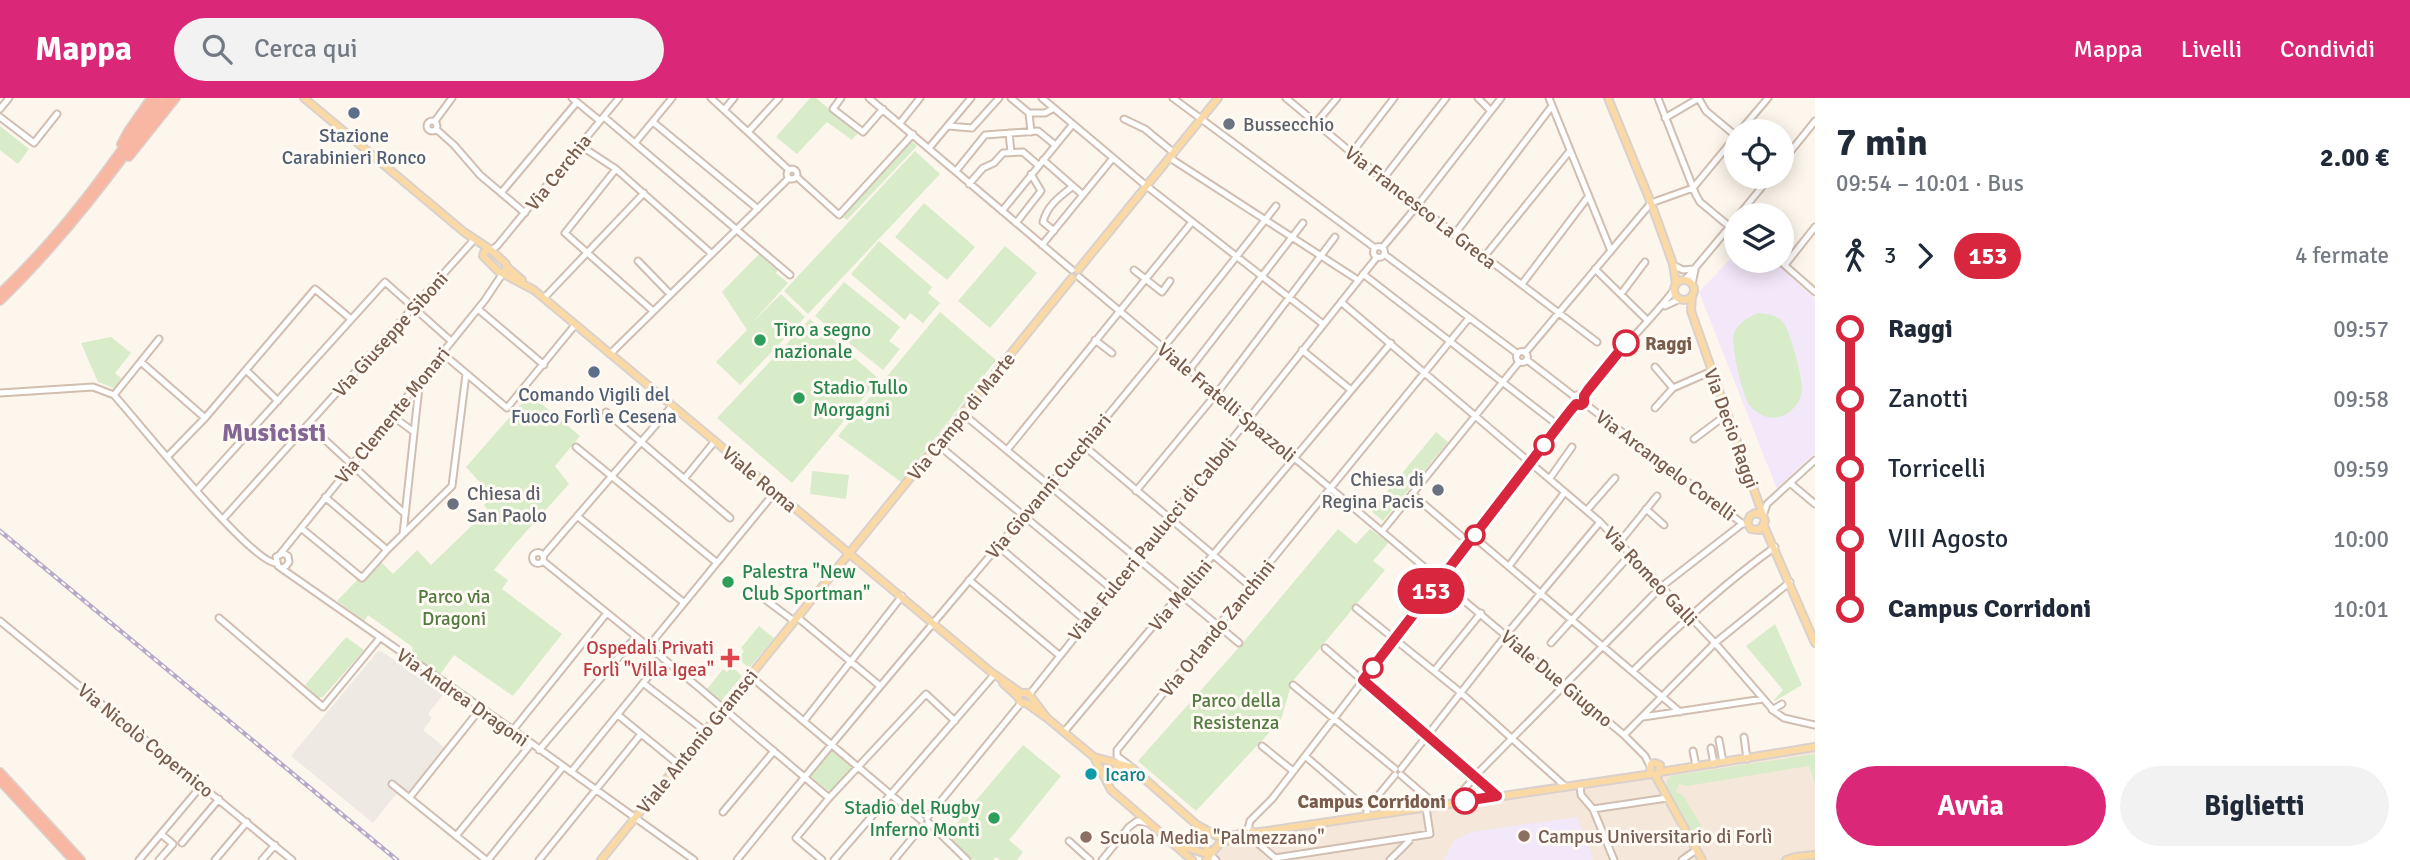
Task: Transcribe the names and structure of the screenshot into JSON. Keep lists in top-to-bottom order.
{
  "streets": {
    "main road": [
      "Via Campo di Marte",
      "Via Decio Raggi",
      "Viale Roma",
      "Viale Antonio Gramsci"
    ],
    "street": [
      "Via Cerchia",
      "Via Francesco La Greca",
      "Via Giuseppe Siboni",
      "Viale Fratelli Spazzoli",
      "Via Clemente Monari",
      "Via Arcangelo Corelli",
      "Via Giovanni Cucchiari",
      "Viale Fulceri Paulucci di Calboli",
      "Via Romeo Galli",
      "Via Mellini",
      "Via Orlando Zanchini",
      "Viale Due Giugno",
      "Via Andrea Dragoni",
      "Via Nicolò Copernico"
    ]
  },
  "crossings": [
    ["Viale Fratelli Spazzoli", "Via Campo di Marte"],
    ["Viale Fratelli Spazzoli", "Via Giovanni Cucchiari"],
    ["Viale Fratelli Spazzoli", "Viale Fulceri Paulucci di Calboli"],
    ["Viale Fratelli Spazzoli", "Via Mellini"],
    ["Viale Fratelli Spazzoli", "Via Orlando Zanchini"],
    ["Viale Fratelli Spazzoli", "Viale Due Giugno"],
    ["Via Clemente Monari", "Viale Roma"],
    ["Via Clemente Monari", "Via Andrea Dragoni"],
    ["Via Campo di Marte", "Viale Roma"],
    ["Via Campo di Marte", "Viale Antonio Gramsci"],
    ["Via Decio Raggi", "Via Arcangelo Corelli"],
    ["Viale Roma", "Via Giovanni Cucchiari"],
    ["Viale Roma", "Viale Fulceri Paulucci di Calboli"],
    ["Viale Roma", "Via Mellini"],
    ["Viale Roma", "Viale Antonio Gramsci"],
    ["Viale Fulceri Paulucci di Calboli", "Via Romeo Galli"],
    ["Via Romeo Galli", "Via Mellini"],
    ["Via Romeo Galli", "Via Orlando Zanchini"],
    ["Via Andrea Dragoni", "Viale Antonio Gramsci"]
  ],
  "districts": ["Musicisti"],
  "parks": ["Parco via Dragoni", "Parco della Resistenza"],
  "places": {
    "other": [
      "Stazione Carabinieri Ronco",
      "Bussecchio",
      "Tiro a segno nazionale",
      "Raggi",
      "Comando Vigili del Fuoco Forlì e Cesena",
      "Stadio Tullo Morgagni",
      "Chiesa di Regina Pacis",
      "Chiesa di San Paolo",
      "Palestra \"New Club Sportman\"",
      "Icaro",
      "Campus Corridoni",
      "Stadio del Rugby Inferno Monti",
      "Campus Universitario di Forlì",
      "Scuola Media \"Palmezzano\""
    ],
    "health": ["Ospedali Privati Forlì \"Villa Igea\""]
  },
  "lines": ["bus line 153"],
  "page": {
    "header": "Mappa",
    "search": "Cerca qui",
    "nav": ["Mappa", "Livelli", "Condividi"],
    "on_map": "153",
    "heading": ["7 min", "09:54 – 10:01 · Bus", "2.00 €"],
    "legs": ["3", "153", "4 fermate"],
    "list": [
      {
        "name": "Raggi",
        "value": "09:57"
      },
      {
        "name": "Zanotti",
        "value": "09:58"
      },
      {
        "name": "Torricelli",
        "value": "09:59"
      },
      {
        "name": "VIII Agosto",
        "value": "10:00"
      },
      {
        "name": "Campus Corridoni",
        "value": "10:01"
      }
    ],
    "buttons": ["Avvia", "Biglietti"]
  }
}
